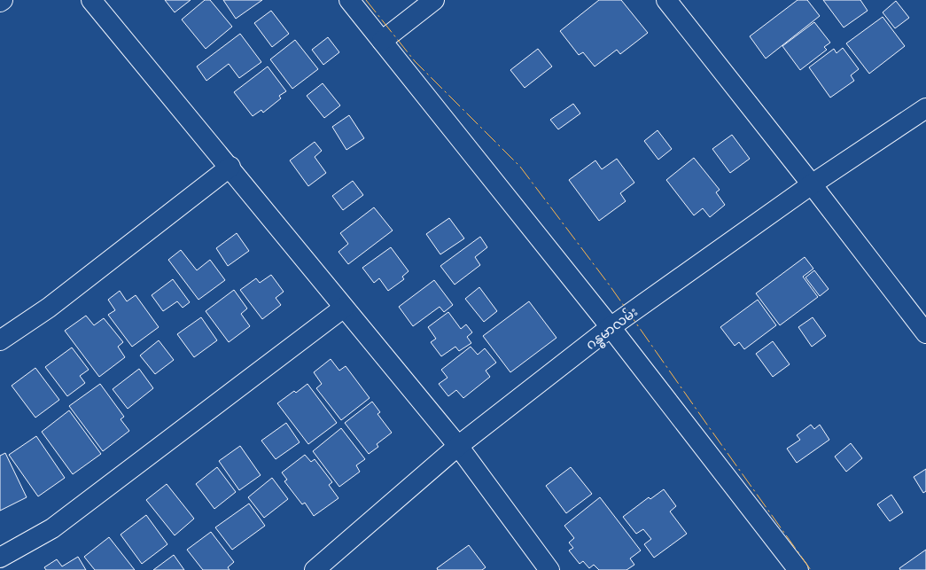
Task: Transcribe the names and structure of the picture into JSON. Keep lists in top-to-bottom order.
{
  "streets": {
    "street": ["ဂန္ဓမာလမ်း"]
  }
}
